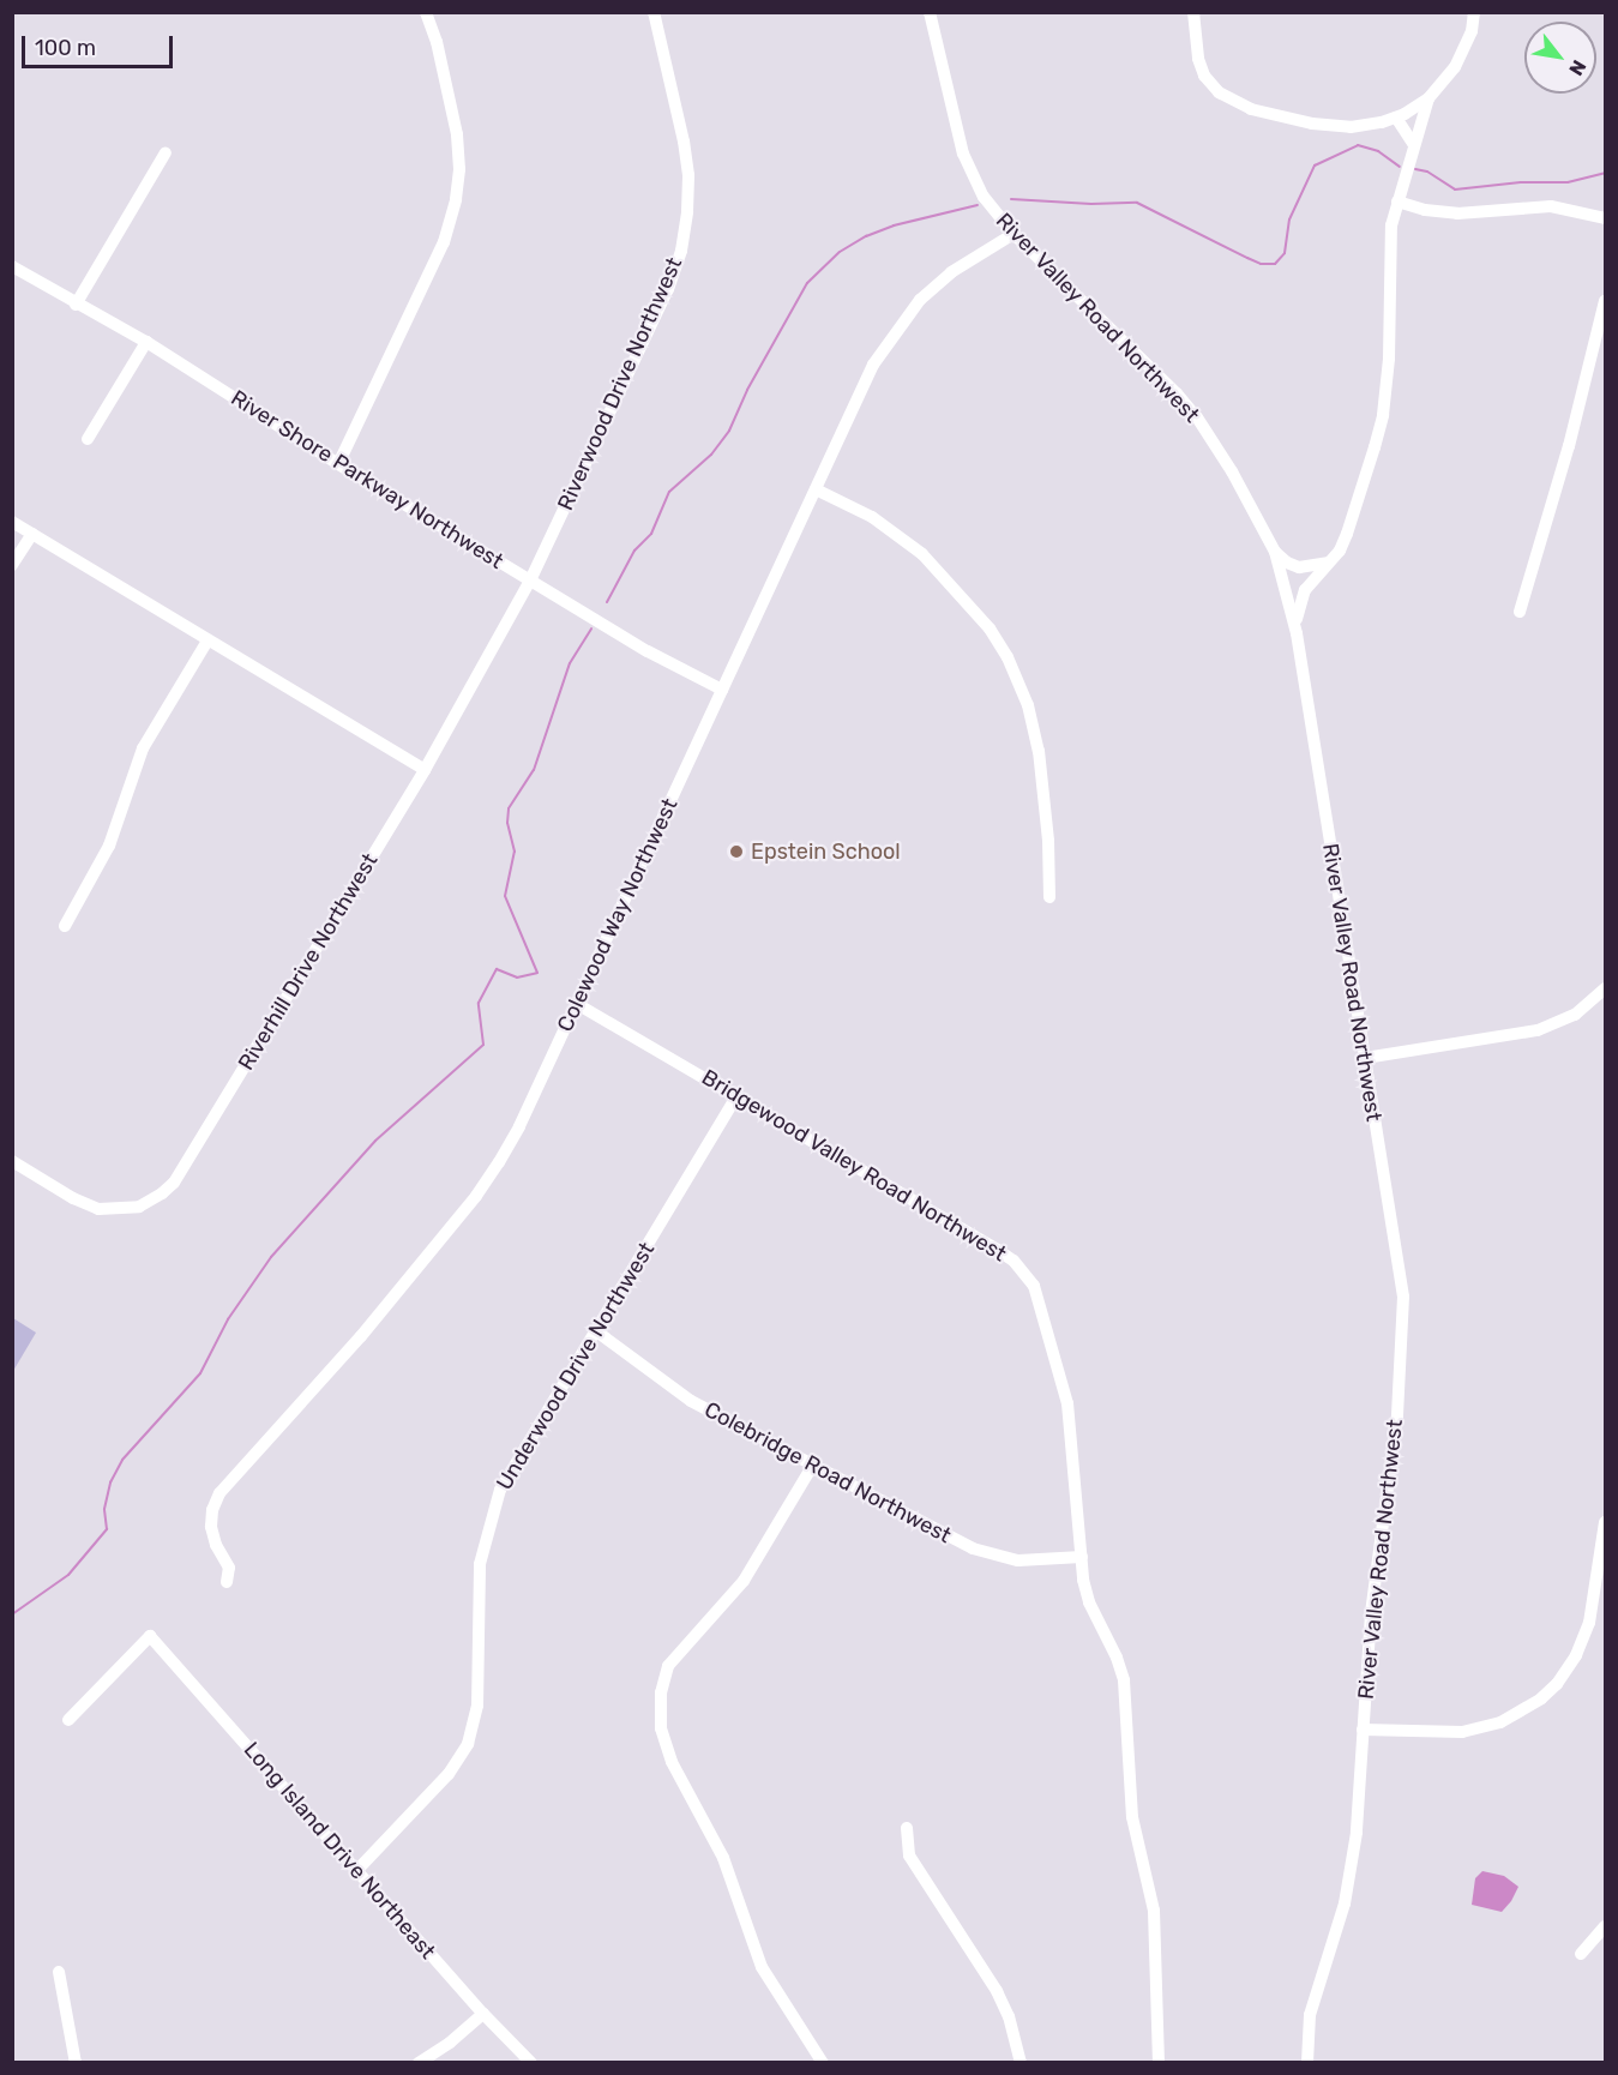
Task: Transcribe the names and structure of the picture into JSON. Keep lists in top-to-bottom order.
{
  "streets": {
    "street": [
      "River Valley Road Northwest",
      "Riverwood Drive Northwest",
      "River Shore Parkway Northwest",
      "Colewood Way Northwest",
      "Riverhill Drive Northwest",
      "Bridgewood Valley Road Northwest",
      "Underwood Drive Northwest",
      "Colebridge Road Northwest",
      "Long Island Drive Northeast"
    ]
  },
  "crossings": [
    ["River Valley Road Northwest", "Colewood Way Northwest"],
    ["Riverwood Drive Northwest", "River Shore Parkway Northwest"],
    ["Riverwood Drive Northwest", "Riverhill Drive Northwest"],
    ["River Shore Parkway Northwest", "Colewood Way Northwest"],
    ["River Shore Parkway Northwest", "Riverhill Drive Northwest"],
    ["Colewood Way Northwest", "Bridgewood Valley Road Northwest"],
    ["Bridgewood Valley Road Northwest", "Underwood Drive Northwest"],
    ["Bridgewood Valley Road Northwest", "Colebridge Road Northwest"],
    ["Underwood Drive Northwest", "Colebridge Road Northwest"],
    ["Underwood Drive Northwest", "Long Island Drive Northeast"]
  ],
  "places": ["Epstein School"],
  "scale_bar": "100 m",
  "north": "bottom right"
}
